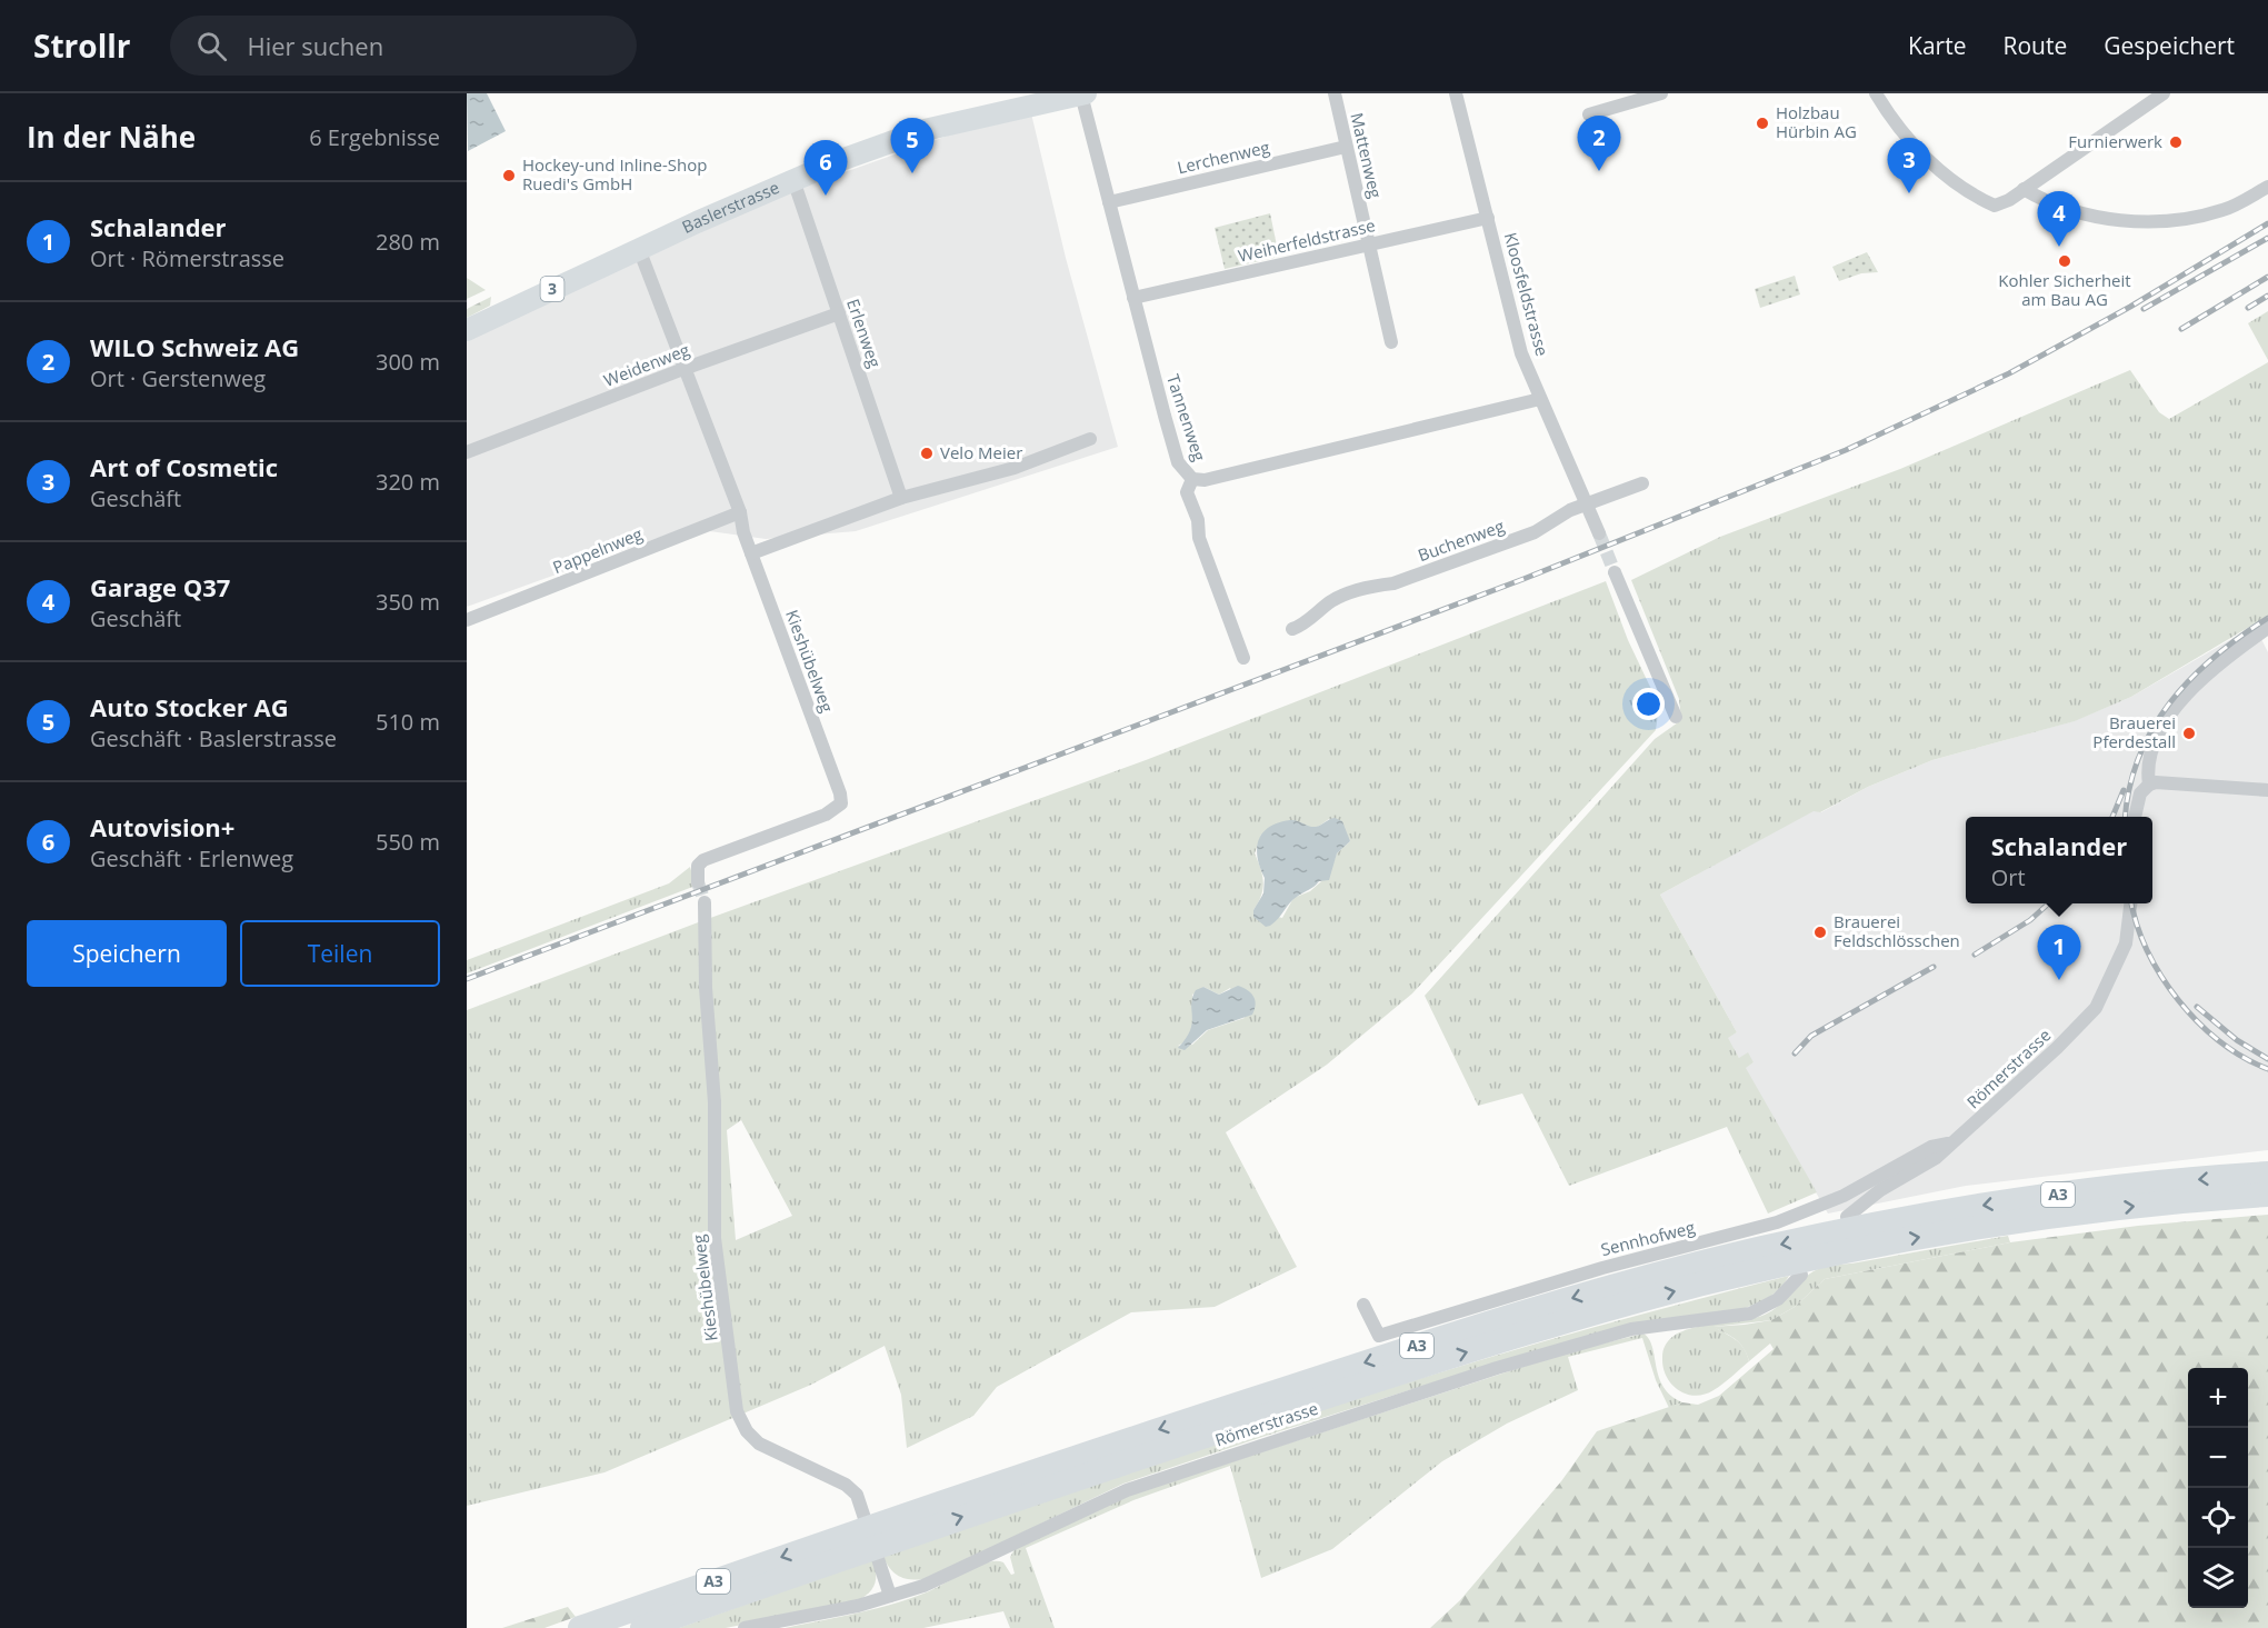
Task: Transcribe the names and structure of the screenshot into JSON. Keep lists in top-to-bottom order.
{
  "streets": {
    "highway": ["A3"],
    "main road": ["Baslerstrasse", "3"],
    "street": [
      "Mattenweg",
      "Lerchenweg",
      "Weiherfeldstrasse",
      "Kloosfeldstrasse",
      "Erlenweg",
      "Weidenweg",
      "Tannenweg",
      "Buchenweg",
      "Pappelnweg",
      "Kieshübelweg",
      "Römerstrasse",
      "Sennhofweg"
    ]
  },
  "crossings": [
    ["Mattenweg", "Lerchenweg"],
    ["Mattenweg", "Weiherfeldstrasse"],
    ["Lerchenweg", "Tannenweg"],
    ["Baslerstrasse", "Erlenweg"],
    ["Baslerstrasse", "Tannenweg"],
    ["Baslerstrasse", "Kieshübelweg"],
    ["Weiherfeldstrasse", "Kloosfeldstrasse"],
    ["Weiherfeldstrasse", "Tannenweg"],
    ["Kloosfeldstrasse", "Tannenweg"],
    ["Kloosfeldstrasse", "Buchenweg"],
    ["Erlenweg", "Weidenweg"],
    ["Weidenweg", "Kieshübelweg"],
    ["Pappelnweg", "Kieshübelweg"],
    ["Kieshübelweg", "Römerstrasse"],
    ["Römerstrasse", "Sennhofweg"]
  ],
  "places": [
    "Holzbau Hürbin AG",
    "Furnierwerk",
    "Hockey-und Inline-Shop Ruedi's GmbH",
    "Kohler Sicherheit am Bau AG",
    "Velo Meier",
    "Brauerei Pferdestall",
    "Brauerei Feldschlösschen"
  ],
  "page": {
    "header": "Strollr",
    "search": "Hier suchen",
    "nav": ["Karte", "Route", "Gespeichert"],
    "heading": ["In der Nähe", "6 Ergebnisse"],
    "pins": [
      "2",
      "5",
      "3",
      "6",
      "4",
      "1"
    ],
    "list": [
      {
        "mark": "1",
        "name": "Schalander",
        "note": "Ort · Römerstrasse",
        "value": "280 m"
      },
      {
        "mark": "2",
        "name": "WILO Schweiz AG",
        "note": "Ort · Gerstenweg",
        "value": "300 m"
      },
      {
        "mark": "3",
        "name": "Art of Cosmetic",
        "note": "Geschäft",
        "value": "320 m"
      },
      {
        "mark": "4",
        "name": "Garage Q37",
        "note": "Geschäft",
        "value": "350 m"
      },
      {
        "mark": "5",
        "name": "Auto Stocker AG",
        "note": "Geschäft · Baslerstrasse",
        "value": "510 m"
      },
      {
        "mark": "6",
        "name": "Autovision+",
        "note": "Geschäft · Erlenweg",
        "value": "550 m"
      }
    ],
    "popup": ["Schalander", "Ort"],
    "buttons": ["Speichern", "Teilen"],
    "map_buttons": ["+", "−"]
  }
}
